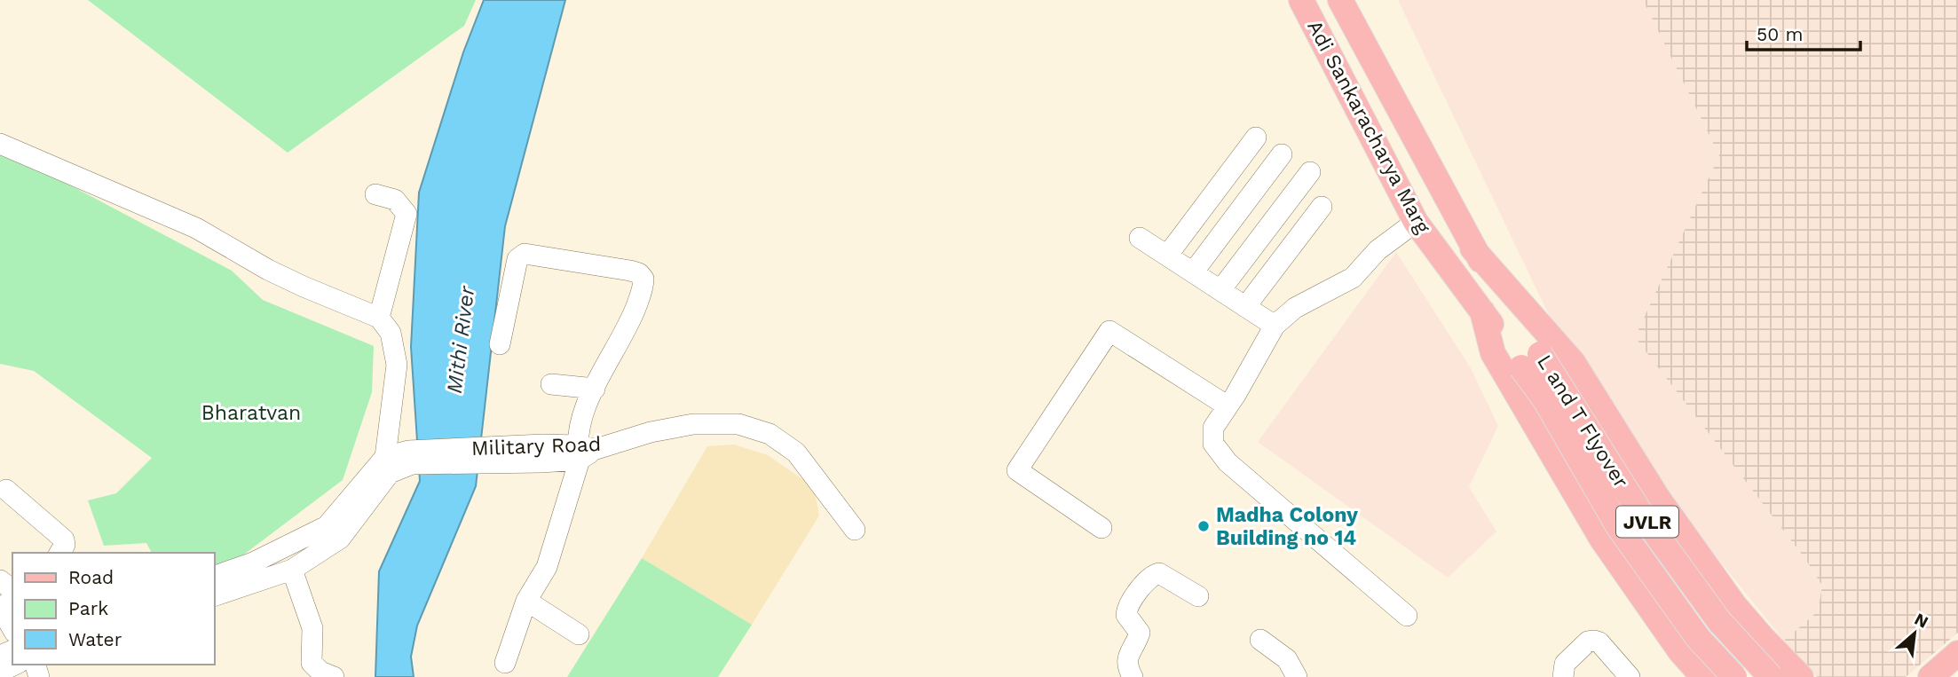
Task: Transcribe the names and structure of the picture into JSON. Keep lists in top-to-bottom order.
{
  "streets": {
    "main road": ["Adi Sankaracharya Marg", "L and T Flyover", "JVLR"],
    "street": ["Military Road"]
  },
  "crossings": [
    ["Adi Sankaracharya Marg", "L and T Flyover"]
  ],
  "water": ["Mithi River"],
  "parks": ["Bharatvan"],
  "places": ["Madha Colony Building no 14"],
  "legend": ["Road", "Park", "Water"],
  "scale_bar": "50 m",
  "north": "top right"
}
